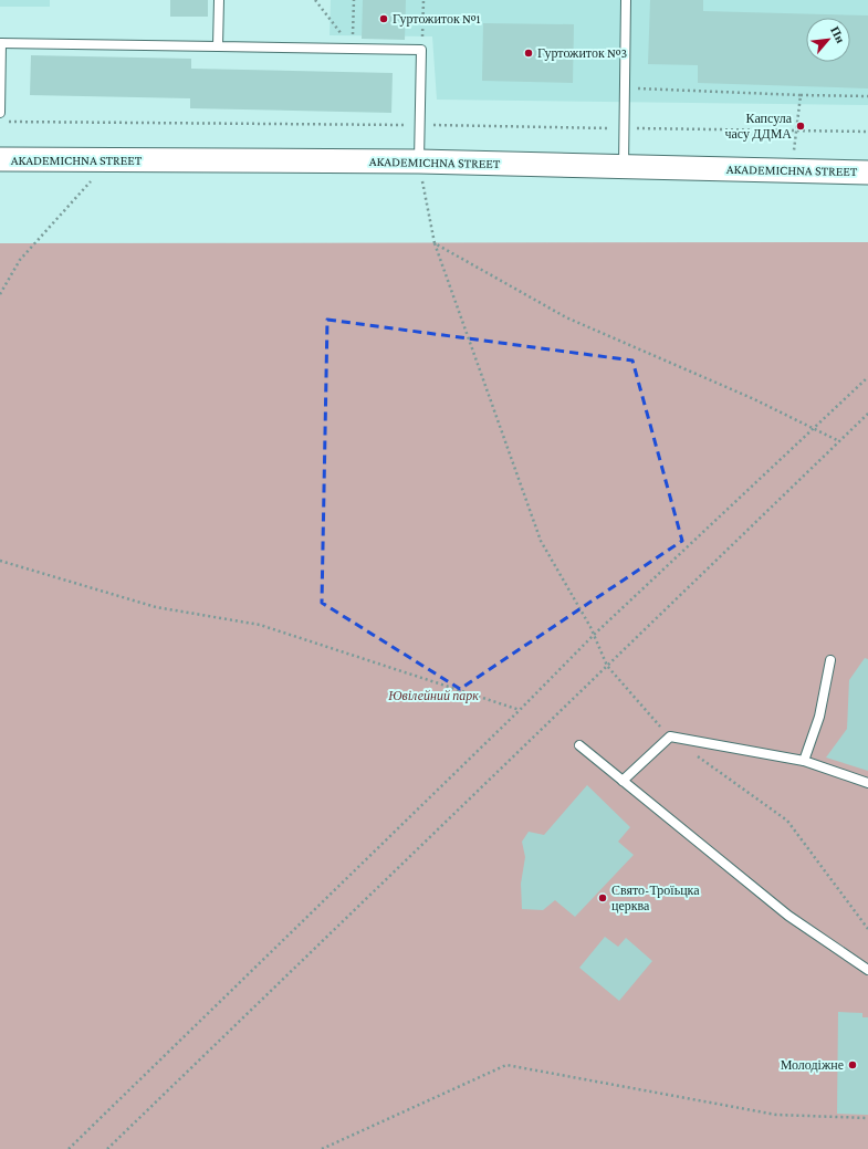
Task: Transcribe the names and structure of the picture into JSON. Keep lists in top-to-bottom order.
{
  "streets": {
    "street": ["AKADEMICHNA STREET"]
  },
  "parks": ["Ювілейний парк"],
  "places": [
    "Гуртожиток №1",
    "Гуртожиток №3",
    "Капсула часу ДДМА",
    "Свято-Троїьцка церква",
    "Молодіжне"
  ],
  "north": "top right"
}
